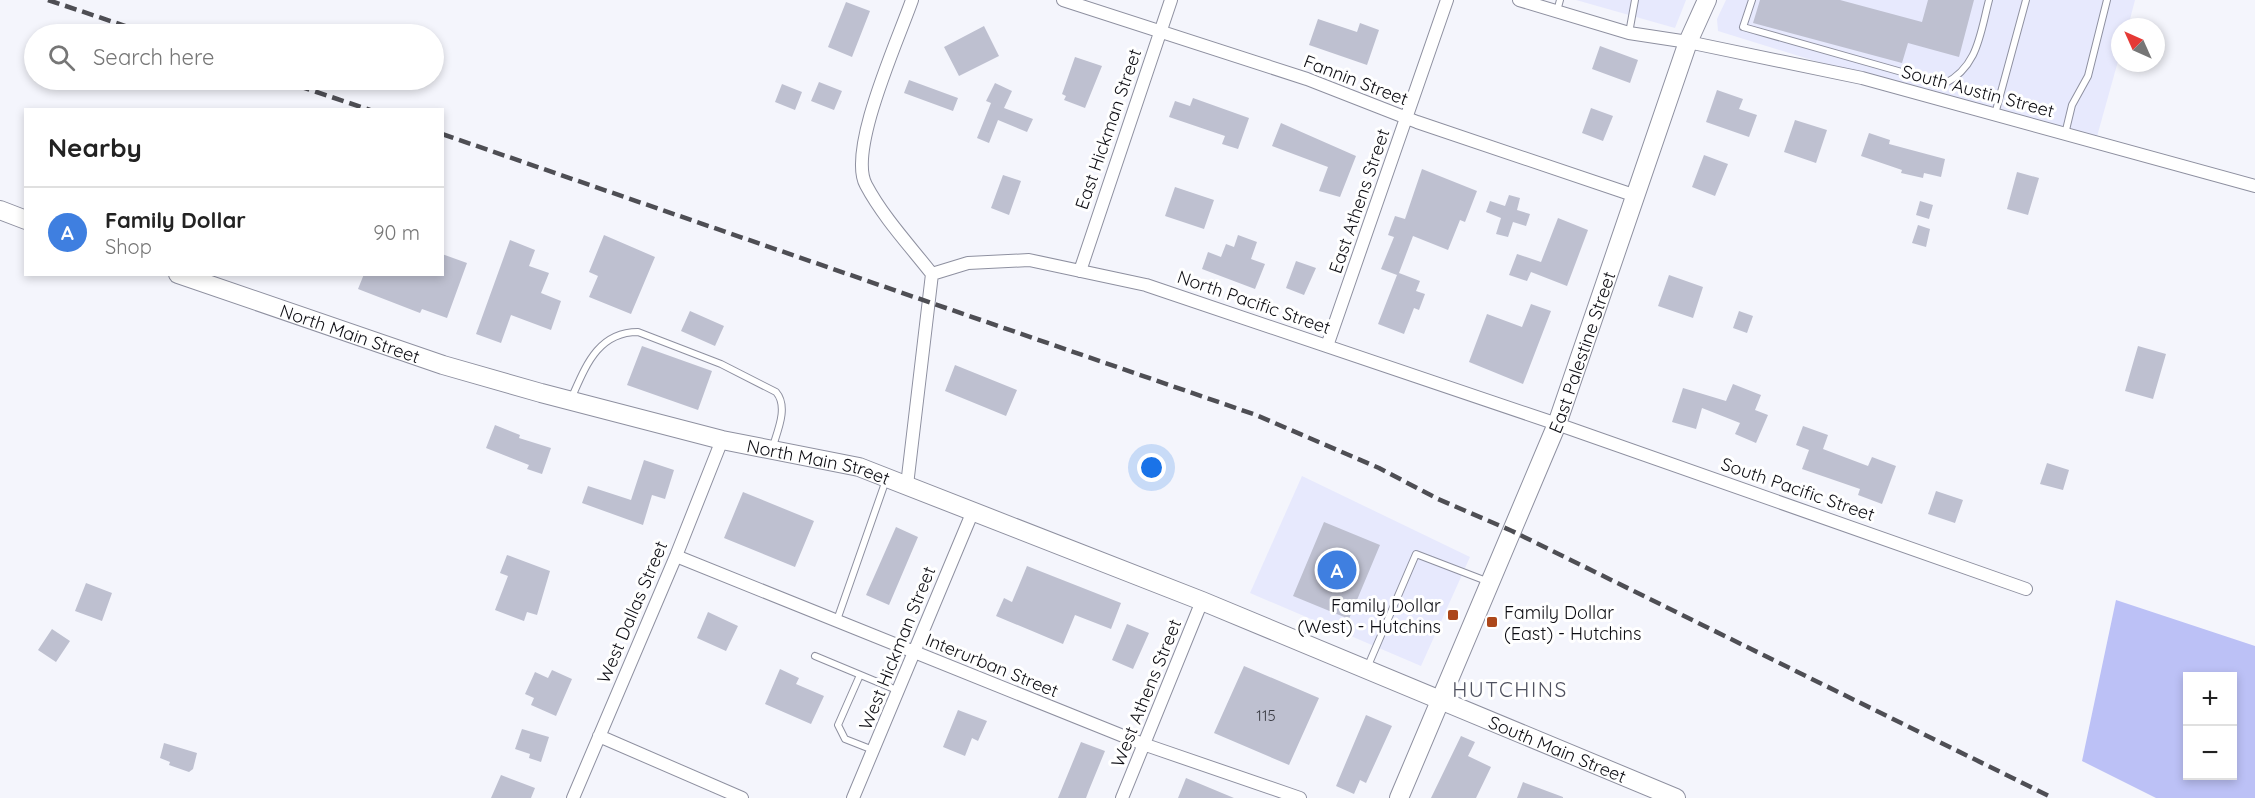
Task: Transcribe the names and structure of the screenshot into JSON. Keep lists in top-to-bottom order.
{
  "streets": {
    "street": [
      "Fannin Street",
      "South Austin Street",
      "East Hickman Street",
      "East Athens Street",
      "North Pacific Street",
      "North Main Street",
      "East Palestine Street",
      "South Pacific Street",
      "West Dallas Street",
      "West Hickman Street",
      "Interurban Street",
      "West Athens Street",
      "South Main Street"
    ]
  },
  "crossings": [
    ["Fannin Street", "East Hickman Street"],
    ["Fannin Street", "East Athens Street"],
    ["Fannin Street", "East Palestine Street"],
    ["South Austin Street", "East Palestine Street"],
    ["East Hickman Street", "North Pacific Street"],
    ["East Athens Street", "North Pacific Street"],
    ["North Pacific Street", "East Palestine Street"],
    ["North Pacific Street", "South Pacific Street"],
    ["North Main Street", "East Palestine Street"],
    ["North Main Street", "West Dallas Street"],
    ["North Main Street", "West Hickman Street"],
    ["North Main Street", "West Athens Street"],
    ["North Main Street", "South Main Street"],
    ["East Palestine Street", "South Pacific Street"],
    ["East Palestine Street", "South Main Street"],
    ["West Dallas Street", "Interurban Street"],
    ["West Hickman Street", "Interurban Street"],
    ["Interurban Street", "West Athens Street"]
  ],
  "districts": ["HUTCHINS"],
  "places": {
    "transit": ["Family Dollar (West) - Hutchins", "Family Dollar (East) - Hutchins"]
  },
  "house_numbers": ["115"],
  "north": "top left",
  "page": {
    "search": "Search here",
    "heading": "Nearby",
    "list": [
      {
        "mark": "A",
        "name": "Family Dollar",
        "note": "Shop",
        "value": "90 m"
      }
    ],
    "pins": "A",
    "map_buttons": ["+", "−"]
  }
}
